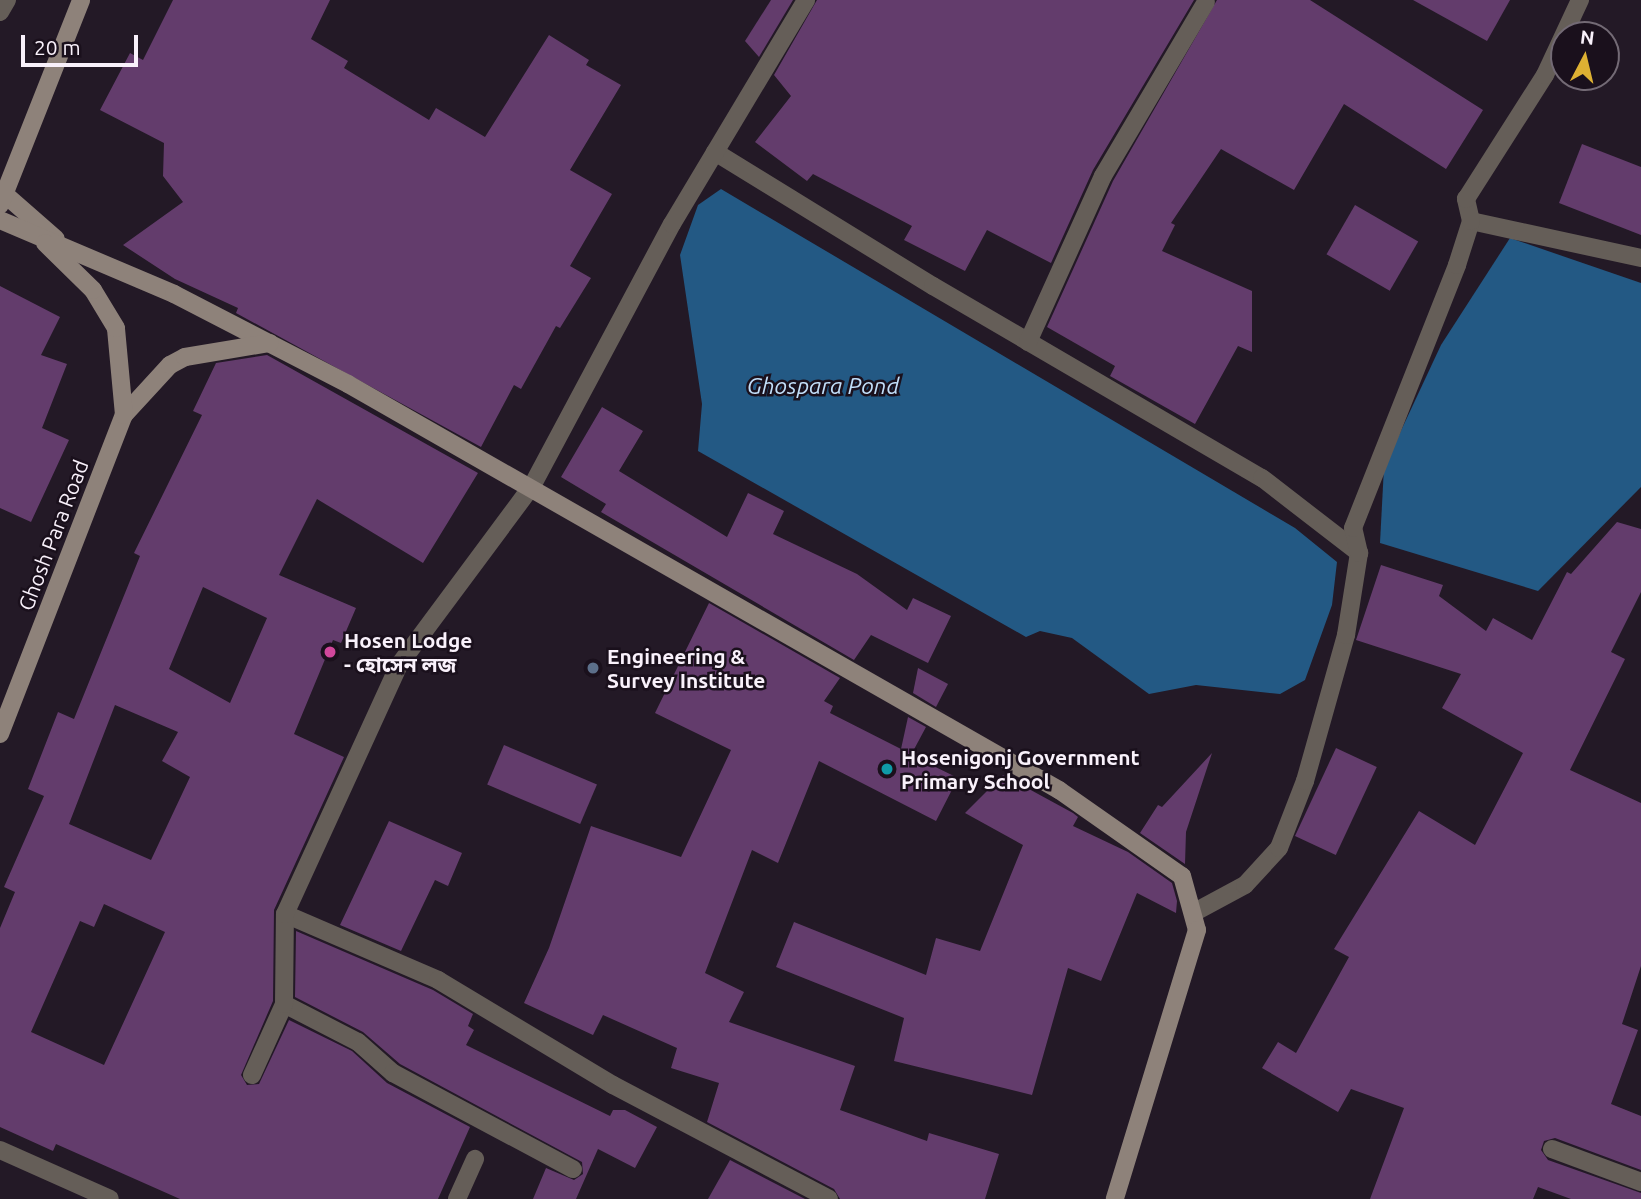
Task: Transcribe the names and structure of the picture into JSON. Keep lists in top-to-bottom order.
{
  "streets": {
    "main road": ["Ghosh Para Road"]
  },
  "water": ["Ghospara Pond"],
  "places": ["Hosen Lodge - হোসেন লজ", "Engineering & Survey Institute", "Hosenigonj Government Primary School"],
  "scale_bar": "20 m",
  "north": "top"
}
